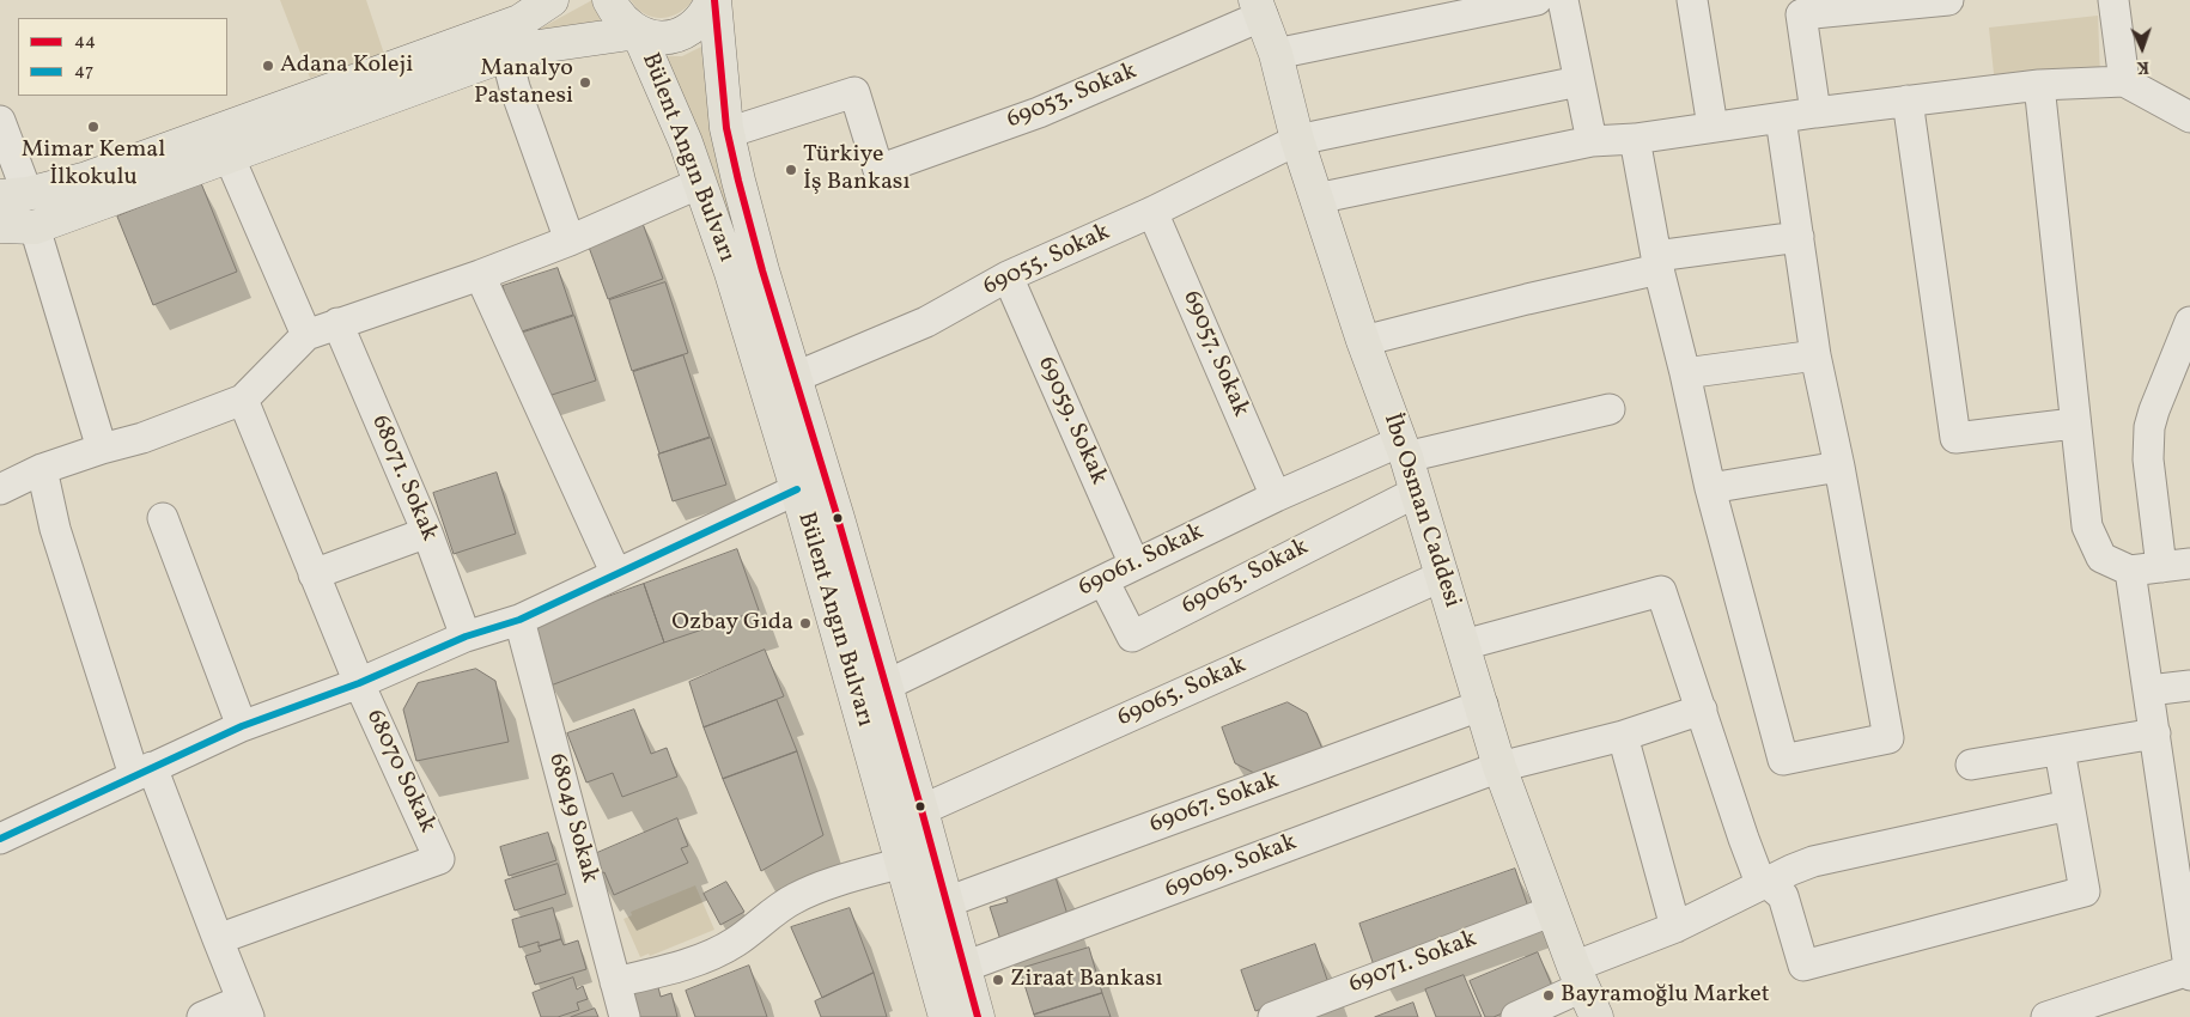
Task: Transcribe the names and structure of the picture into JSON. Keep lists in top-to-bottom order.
{
  "streets": {
    "main road": ["Bülent Angın Bulvarı", "İbo Osman Caddesi"],
    "street": [
      "69053. Sokak",
      "69055. Sokak",
      "69057. Sokak",
      "69059. Sokak",
      "68071. Sokak",
      "69061. Sokak",
      "69063. Sokak",
      "69065. Sokak",
      "68070 Sokak",
      "69067. Sokak",
      "68049 Sokak",
      "69069. Sokak",
      "69071. Sokak"
    ]
  },
  "crossings": [
    ["69053. Sokak", "Bülent Angın Bulvarı"],
    ["69053. Sokak", "İbo Osman Caddesi"],
    ["Bülent Angın Bulvarı", "69055. Sokak"],
    ["Bülent Angın Bulvarı", "69061. Sokak"],
    ["Bülent Angın Bulvarı", "69065. Sokak"],
    ["Bülent Angın Bulvarı", "69067. Sokak"],
    ["Bülent Angın Bulvarı", "69069. Sokak"],
    ["69055. Sokak", "69057. Sokak"],
    ["69055. Sokak", "69059. Sokak"],
    ["69055. Sokak", "İbo Osman Caddesi"],
    ["69057. Sokak", "69061. Sokak"],
    ["69059. Sokak", "69061. Sokak"],
    ["İbo Osman Caddesi", "69061. Sokak"],
    ["İbo Osman Caddesi", "69063. Sokak"],
    ["İbo Osman Caddesi", "69065. Sokak"],
    ["İbo Osman Caddesi", "69067. Sokak"],
    ["İbo Osman Caddesi", "69069. Sokak"],
    ["İbo Osman Caddesi", "69071. Sokak"],
    ["69061. Sokak", "69063. Sokak"]
  ],
  "places": [
    "Adana Koleji",
    "Manalyo Pastanesi",
    "Mimar Kemal İlkokulu",
    "Türkiye İş Bankası",
    "Ozbay Gıda",
    "Ziraat Bankası",
    "Bayramoğlu Market"
  ],
  "lines": ["transit line 44", "transit line 47"],
  "legend": ["44", "47"],
  "north": "bottom"
}
